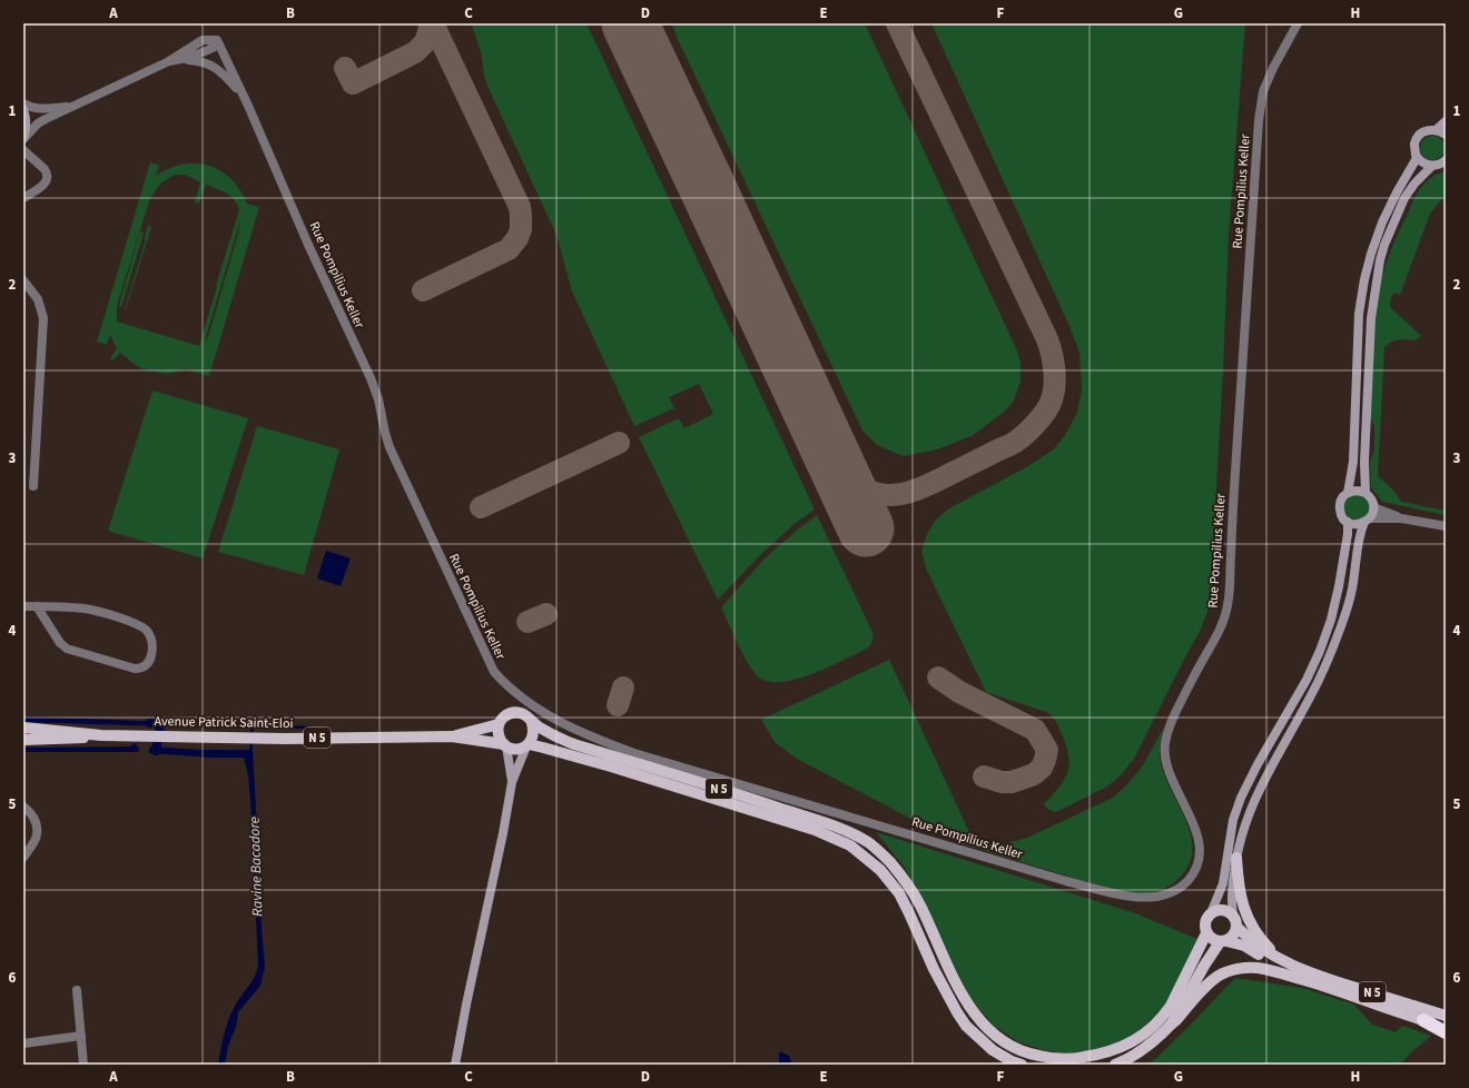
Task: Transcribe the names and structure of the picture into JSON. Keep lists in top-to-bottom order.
{
  "streets": {
    "main road": ["Avenue Patrick Saint-Eloi", "N 5"],
    "street": ["Rue Pompilius Keller"]
  },
  "crossings": [
    ["Avenue Patrick Saint-Eloi", "N 5"]
  ],
  "water": ["Ravine Bacadore"],
  "grid": {
    "columns": [
      "A",
      "B",
      "C",
      "D",
      "E",
      "F",
      "G",
      "H"
    ],
    "rows": [
      "1",
      "2",
      "3",
      "4",
      "5",
      "6"
    ]
  }
}
